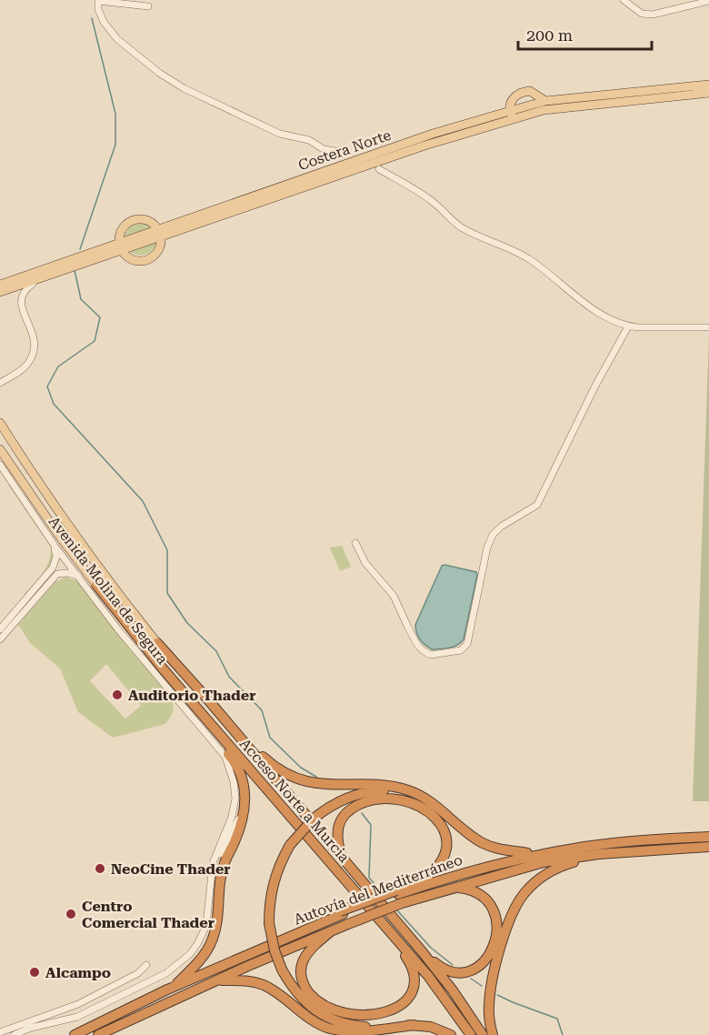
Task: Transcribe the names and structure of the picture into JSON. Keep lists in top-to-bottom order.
{
  "streets": {
    "highway": ["Acceso Norte a Murcia", "Autovía del Mediterráneo"],
    "main road": ["Costera Norte", "Avenida Molina de Segura"]
  },
  "crossings": [
    ["Avenida Molina de Segura", "Acceso Norte a Murcia"]
  ],
  "places": [
    "Auditorio Thader",
    "NeoCine Thader",
    "Centro Comercial Thader",
    "Alcampo"
  ],
  "scale_bar": "200 m"
}
